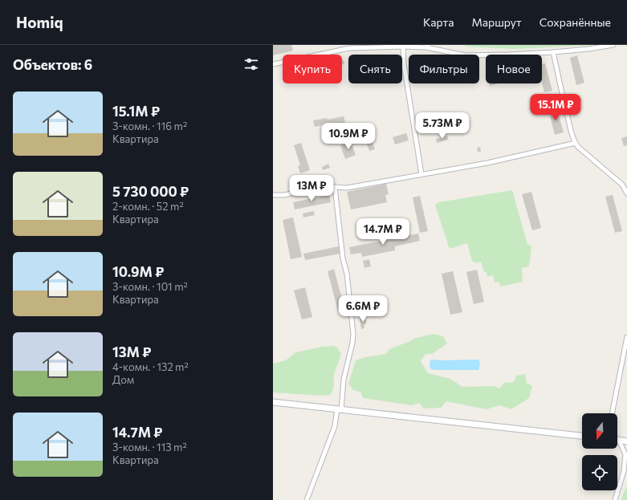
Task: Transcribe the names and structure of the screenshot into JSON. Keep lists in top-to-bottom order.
{
  "north": "bottom",
  "page": {
    "header": "Homiq",
    "nav": ["Карта", "Маршрут", "Сохранённые"],
    "heading": "Объектов: 6",
    "chip": [
      "Купить",
      "Снять",
      "Фильтры",
      "Новое"
    ],
    "list": [
      {
        "name": "15.1M ₽",
        "note": "3-комн. · 116 m² · Квартира"
      },
      {
        "name": "5 730 000 ₽",
        "note": "2-комн. · 52 m² · Квартира"
      },
      {
        "name": "10.9M ₽",
        "note": "3-комн. · 101 m² · Квартира"
      },
      {
        "name": "13M ₽",
        "note": "4-комн. · 132 m² · Дом"
      },
      {
        "name": "14.7M ₽",
        "note": "3-комн. · 113 m² · Квартира"
      }
    ],
    "price": [
      "15.1M ₽",
      "5.73M ₽",
      "10.9M ₽",
      "13M ₽",
      "14.7M ₽",
      "6.6M ₽"
    ]
  }
}
